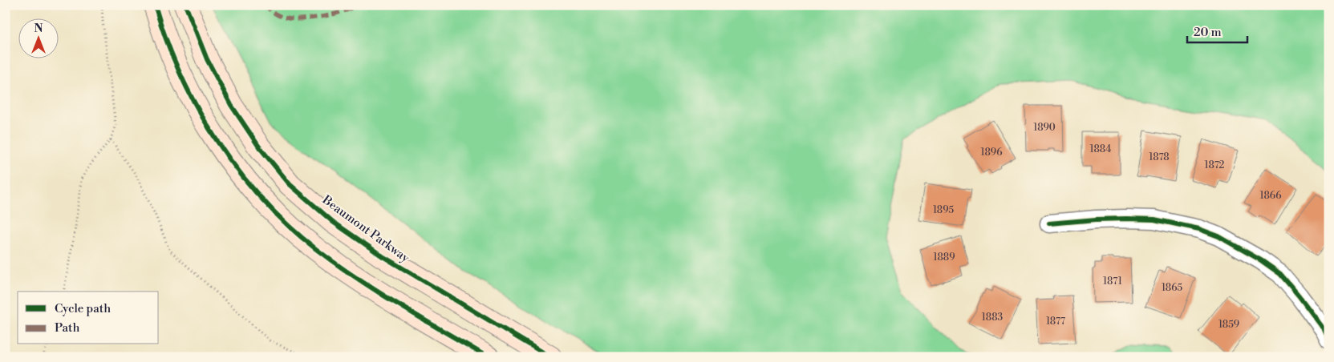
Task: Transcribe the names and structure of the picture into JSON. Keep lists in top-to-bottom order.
{
  "streets": {
    "street": ["Beaumont Parkway"]
  },
  "house_numbers": [
    "1890",
    "1884",
    "1896",
    "1878",
    "1872",
    "1866",
    "1895",
    "1889",
    "1871",
    "1865",
    "1883",
    "1877",
    "1859"
  ],
  "legend": ["Cycle path", "Path"],
  "scale_bar": "20 m",
  "north": "top"
}
